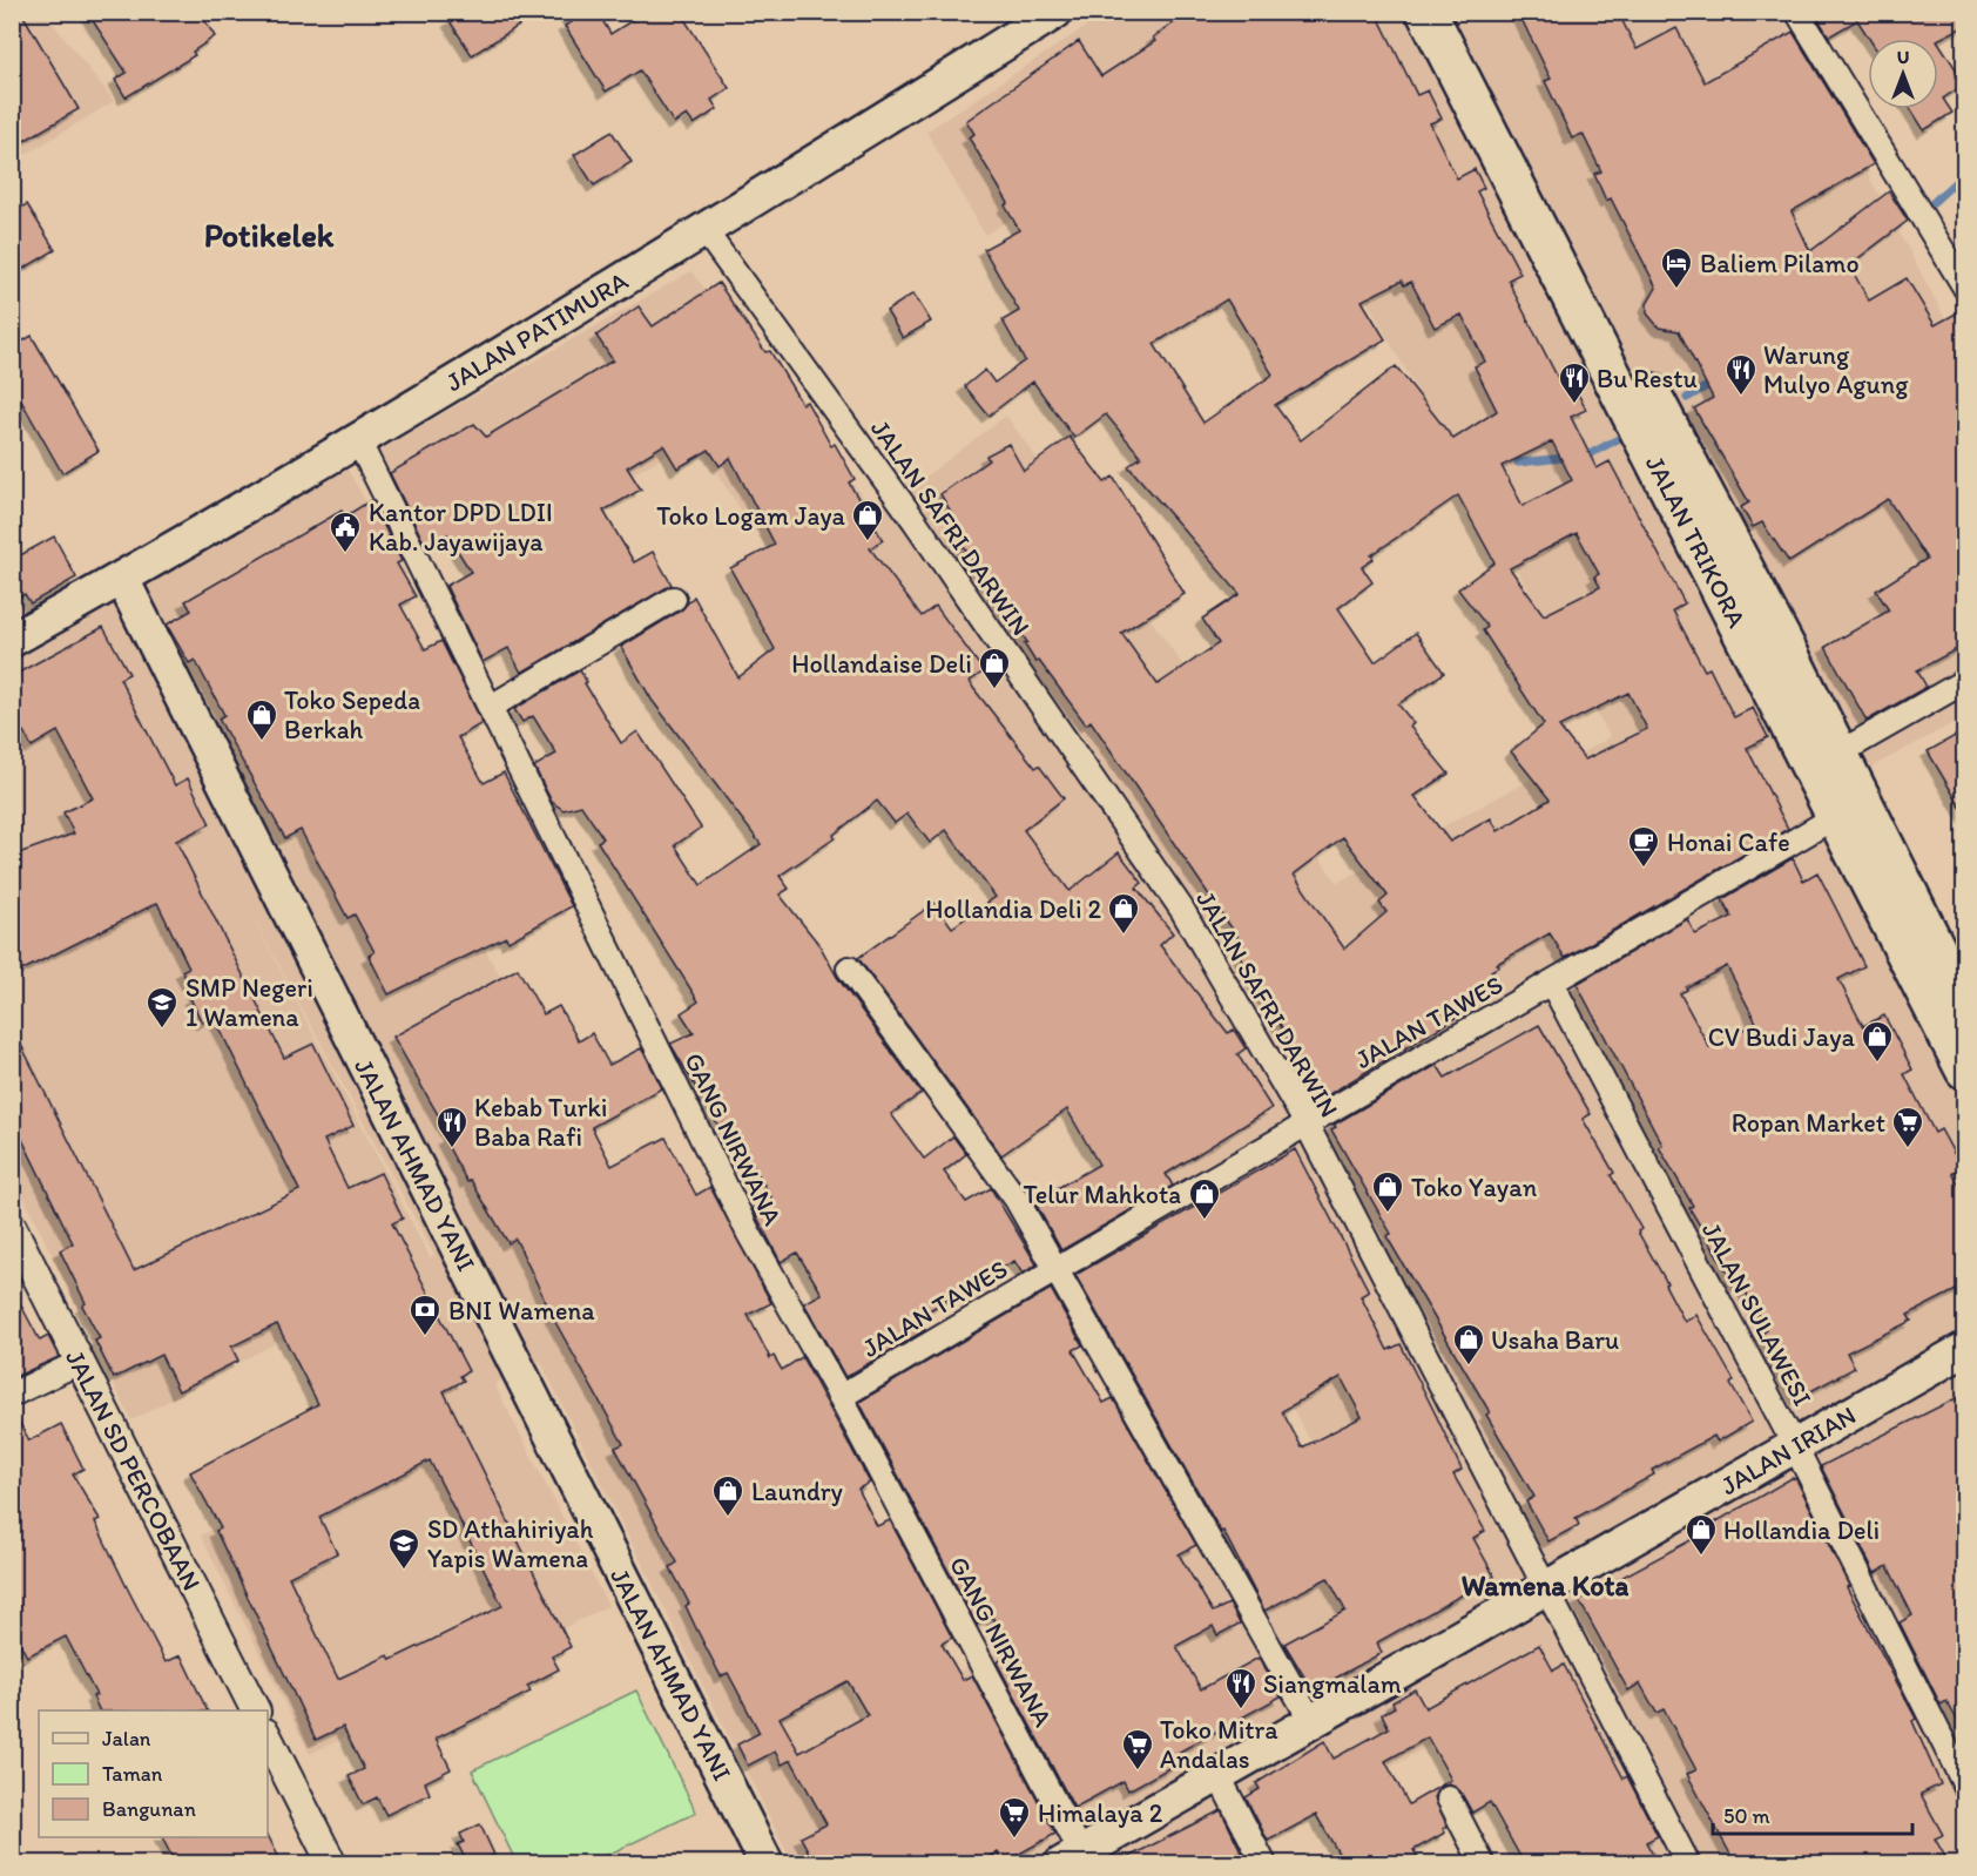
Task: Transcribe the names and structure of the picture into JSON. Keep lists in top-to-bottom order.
{
  "streets": {
    "highway": ["JALAN TRIKORA"],
    "main road": ["JALAN PATIMURA", "JALAN AHMAD YANI", "JALAN IRIAN"],
    "street": [
      "JALAN SAFRI DARWIN",
      "JALAN TAWES",
      "GANG NIRWANA",
      "JALAN SULAWESI",
      "JALAN SD PERCOBAAN"
    ]
  },
  "crossings": [
    ["JALAN PATIMURA", "JALAN SAFRI DARWIN"],
    ["JALAN PATIMURA", "GANG NIRWANA"],
    ["JALAN PATIMURA", "JALAN AHMAD YANI"],
    ["JALAN SAFRI DARWIN", "JALAN TAWES"],
    ["JALAN SAFRI DARWIN", "JALAN IRIAN"],
    ["JALAN TRIKORA", "JALAN TAWES"],
    ["JALAN TAWES", "GANG NIRWANA"],
    ["JALAN TAWES", "JALAN SULAWESI"],
    ["GANG NIRWANA", "JALAN IRIAN"],
    ["JALAN SULAWESI", "JALAN IRIAN"]
  ],
  "districts": ["Potikelek", "Wamena Kota"],
  "places": {
    "hotel": ["Baliem Pilamo"],
    "restaurant": [
      "Warung Mulyo Agung",
      "Bu Restu",
      "Kebab Turki Baba Rafi",
      "Siangmalam"
    ],
    "shop": [
      "Toko Logam Jaya",
      "Hollandaise Deli",
      "Toko Sepeda Berkah",
      "Hollandia Deli 2",
      "CV Budi Jaya",
      "Toko Yayan",
      "Telur Mahkota",
      "Usaha Baru",
      "Laundry",
      "Hollandia Deli"
    ],
    "public building": ["Kantor DPD LDII Kab. Jayawijaya"],
    "cafe": ["Honai Cafe"],
    "school or university": ["SMP Negeri 1 Wamena", "SD Athahiriyah Yapis Wamena"],
    "supermarket": ["Ropan Market", "Toko Mitra Andalas", "Himalaya 2"],
    "bank": ["BNI Wamena"]
  },
  "legend": ["Jalan", "Taman", "Bangunan"],
  "scale_bar": "50 m",
  "north": "top"
}
